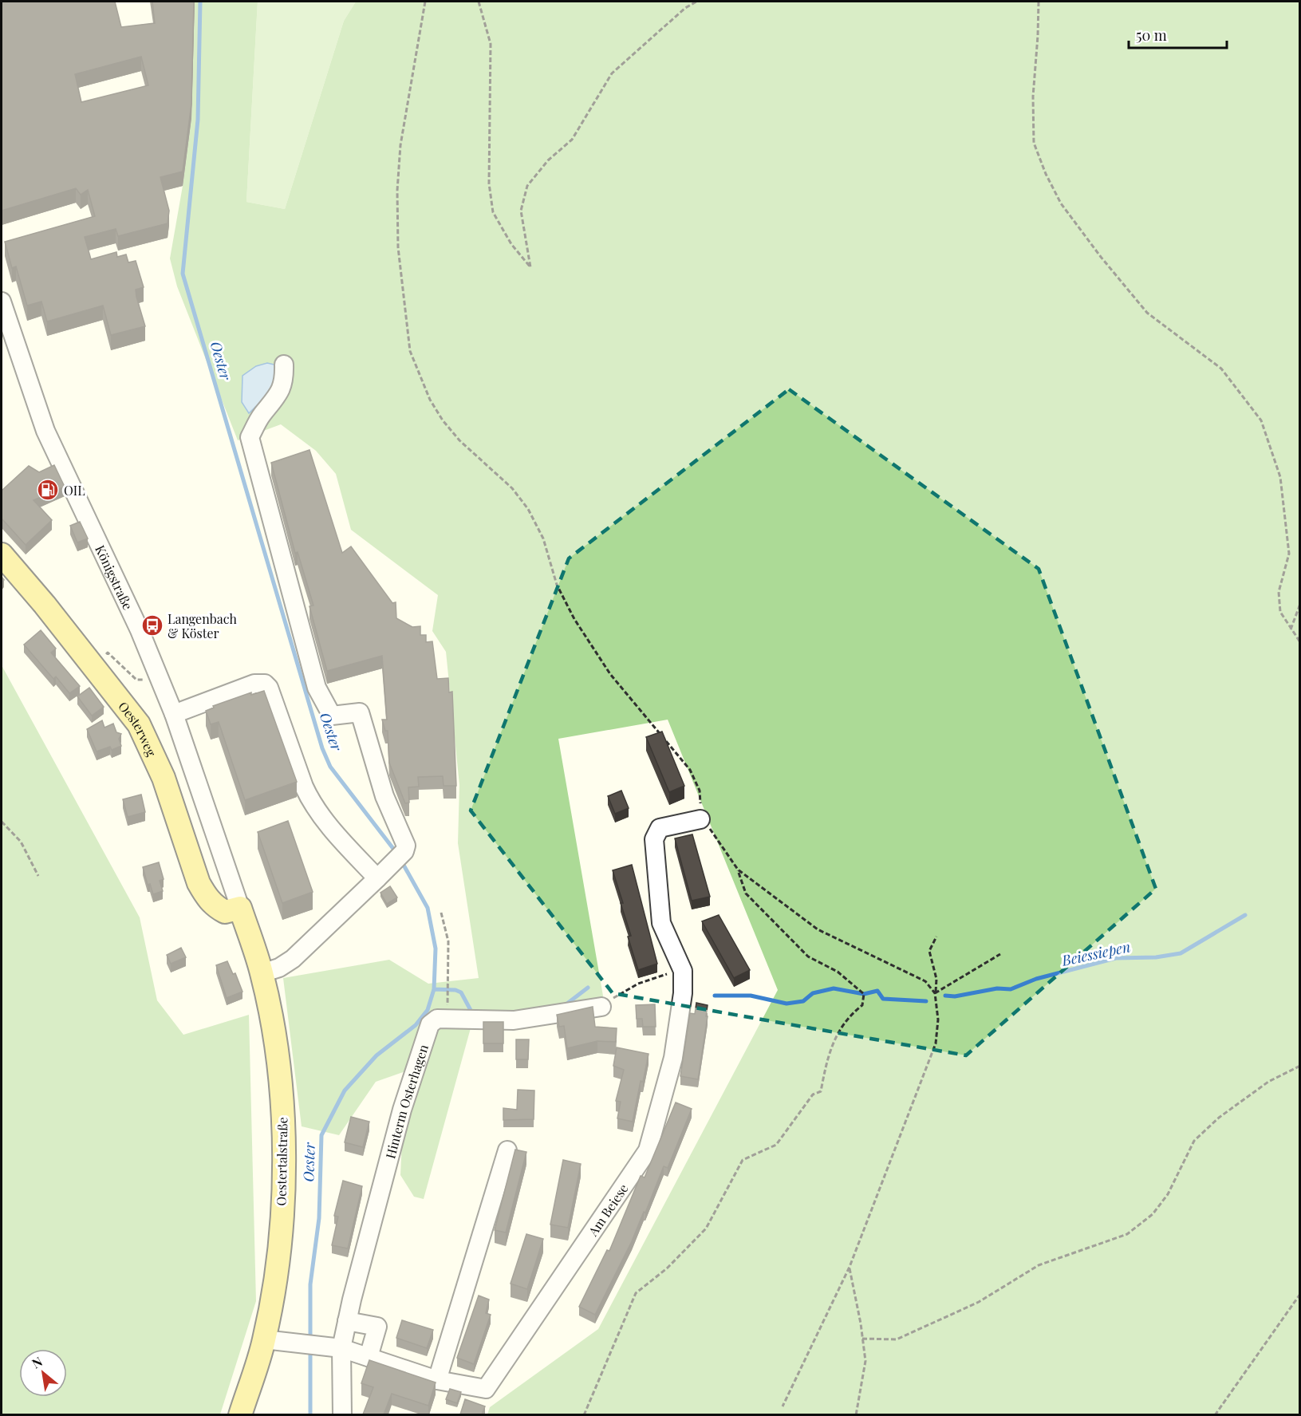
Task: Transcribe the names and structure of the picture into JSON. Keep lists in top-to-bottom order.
{
  "streets": {
    "main road": ["Oesterweg", "Oestertalstraße"],
    "street": ["Königstraße", "Hinterm Osterhagen", "Am Beiese"]
  },
  "crossings": [
    ["Königstraße", "Oesterweg"],
    ["Königstraße", "Oestertalstraße"],
    ["Oesterweg", "Oestertalstraße"],
    ["Hinterm Osterhagen", "Am Beiese"],
    ["Oestertalstraße", "Am Beiese"]
  ],
  "water": ["Oester", "Beiessiepen"],
  "places": {
    "fuel station": ["OIL"],
    "bus stop": ["Langenbach & Köster"]
  },
  "scale_bar": "50 m",
  "north": "top left"
}
